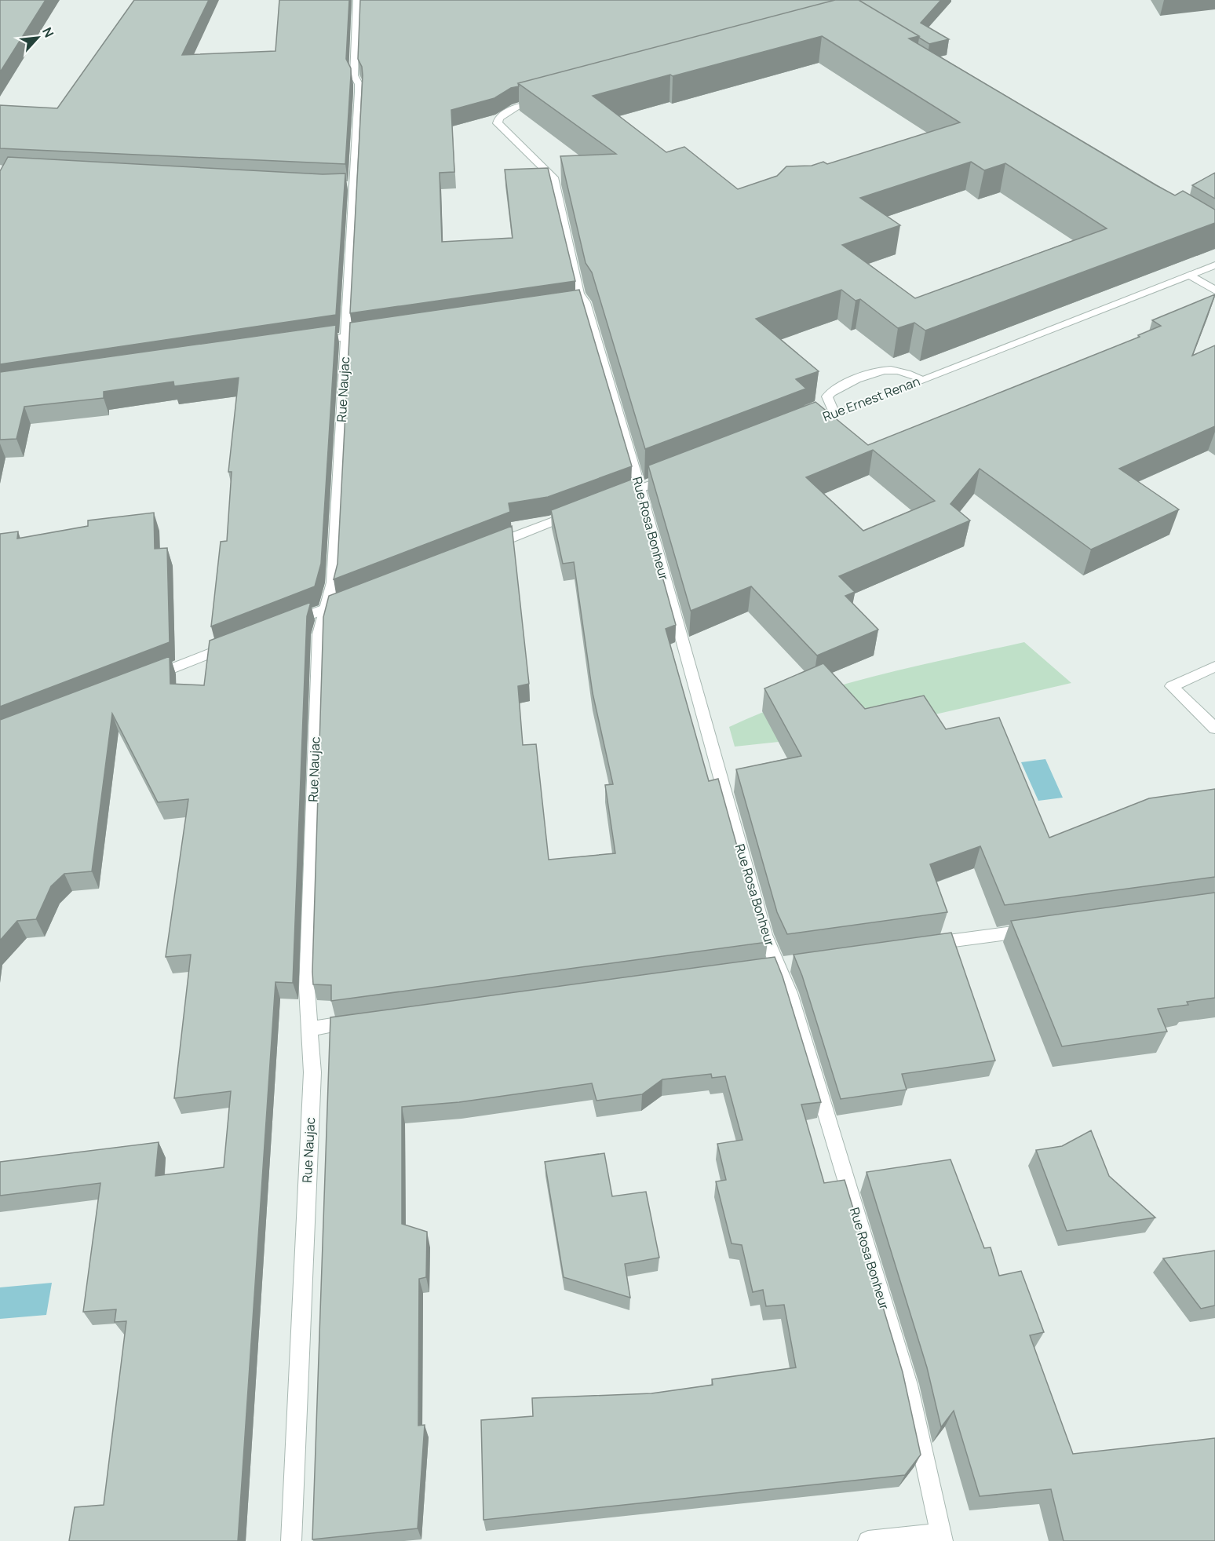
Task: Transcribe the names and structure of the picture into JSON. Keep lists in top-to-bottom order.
{
  "streets": {
    "street": ["Rue Naujac", "Rue Ernest Renan", "Rue Rosa Bonheur"]
  },
  "north": "top right"
}
